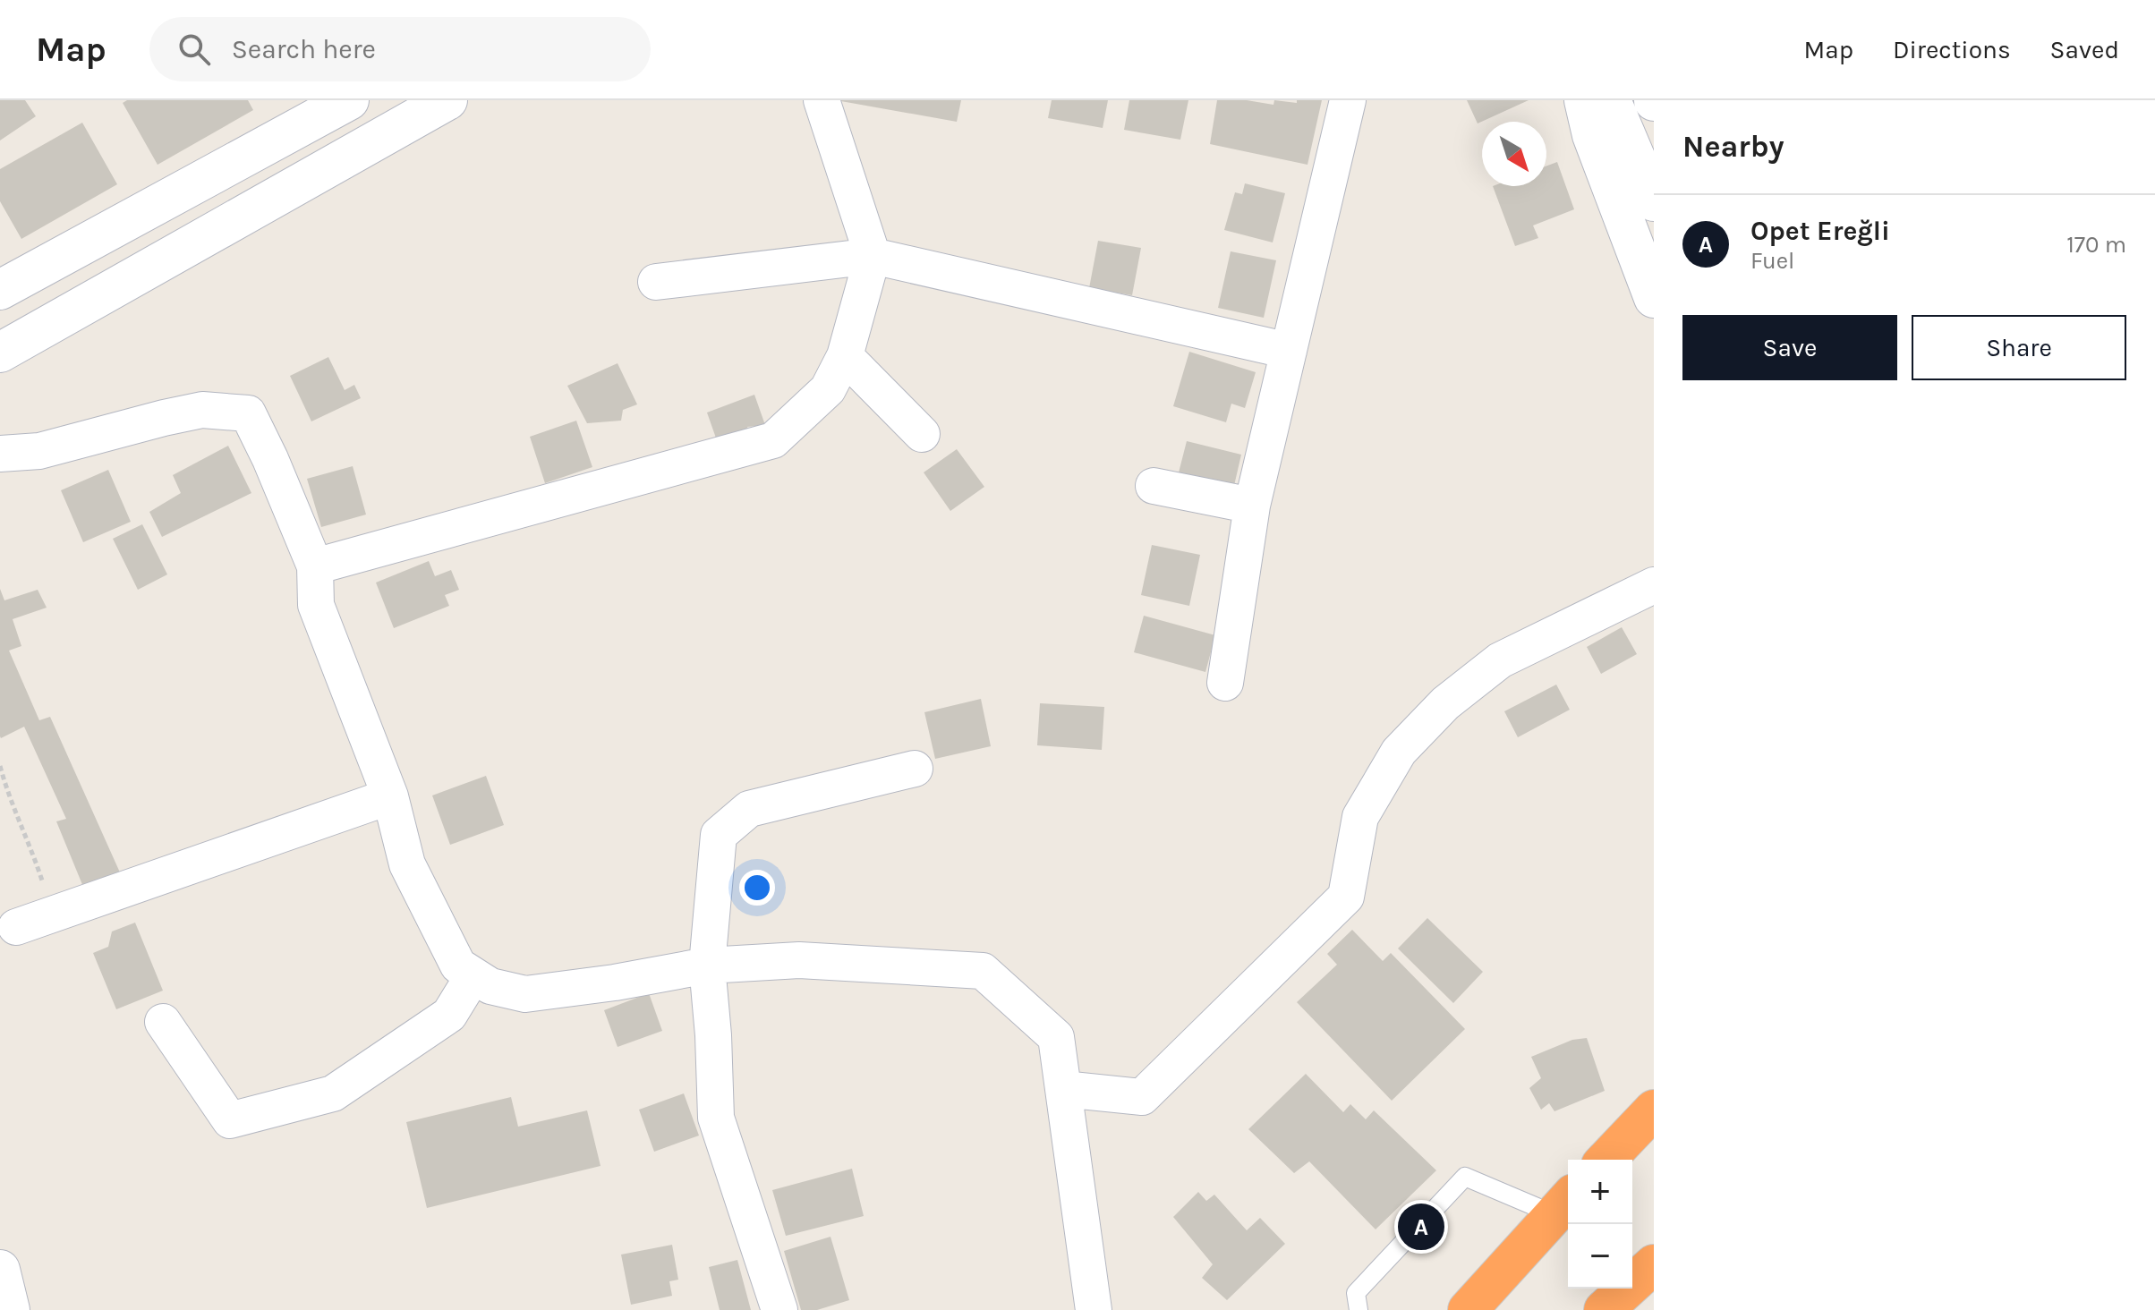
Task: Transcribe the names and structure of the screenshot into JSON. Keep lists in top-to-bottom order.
{
  "north": "bottom right",
  "page": {
    "header": "Map",
    "search": "Search here",
    "nav": ["Map", "Directions", "Saved"],
    "heading": "Nearby",
    "list": [
      {
        "mark": "A",
        "name": "Opet Ereğli",
        "note": "Fuel",
        "value": "170 m"
      }
    ],
    "buttons": ["Save", "Share"],
    "map_buttons": ["+", "−"],
    "pins": "A"
  }
}
